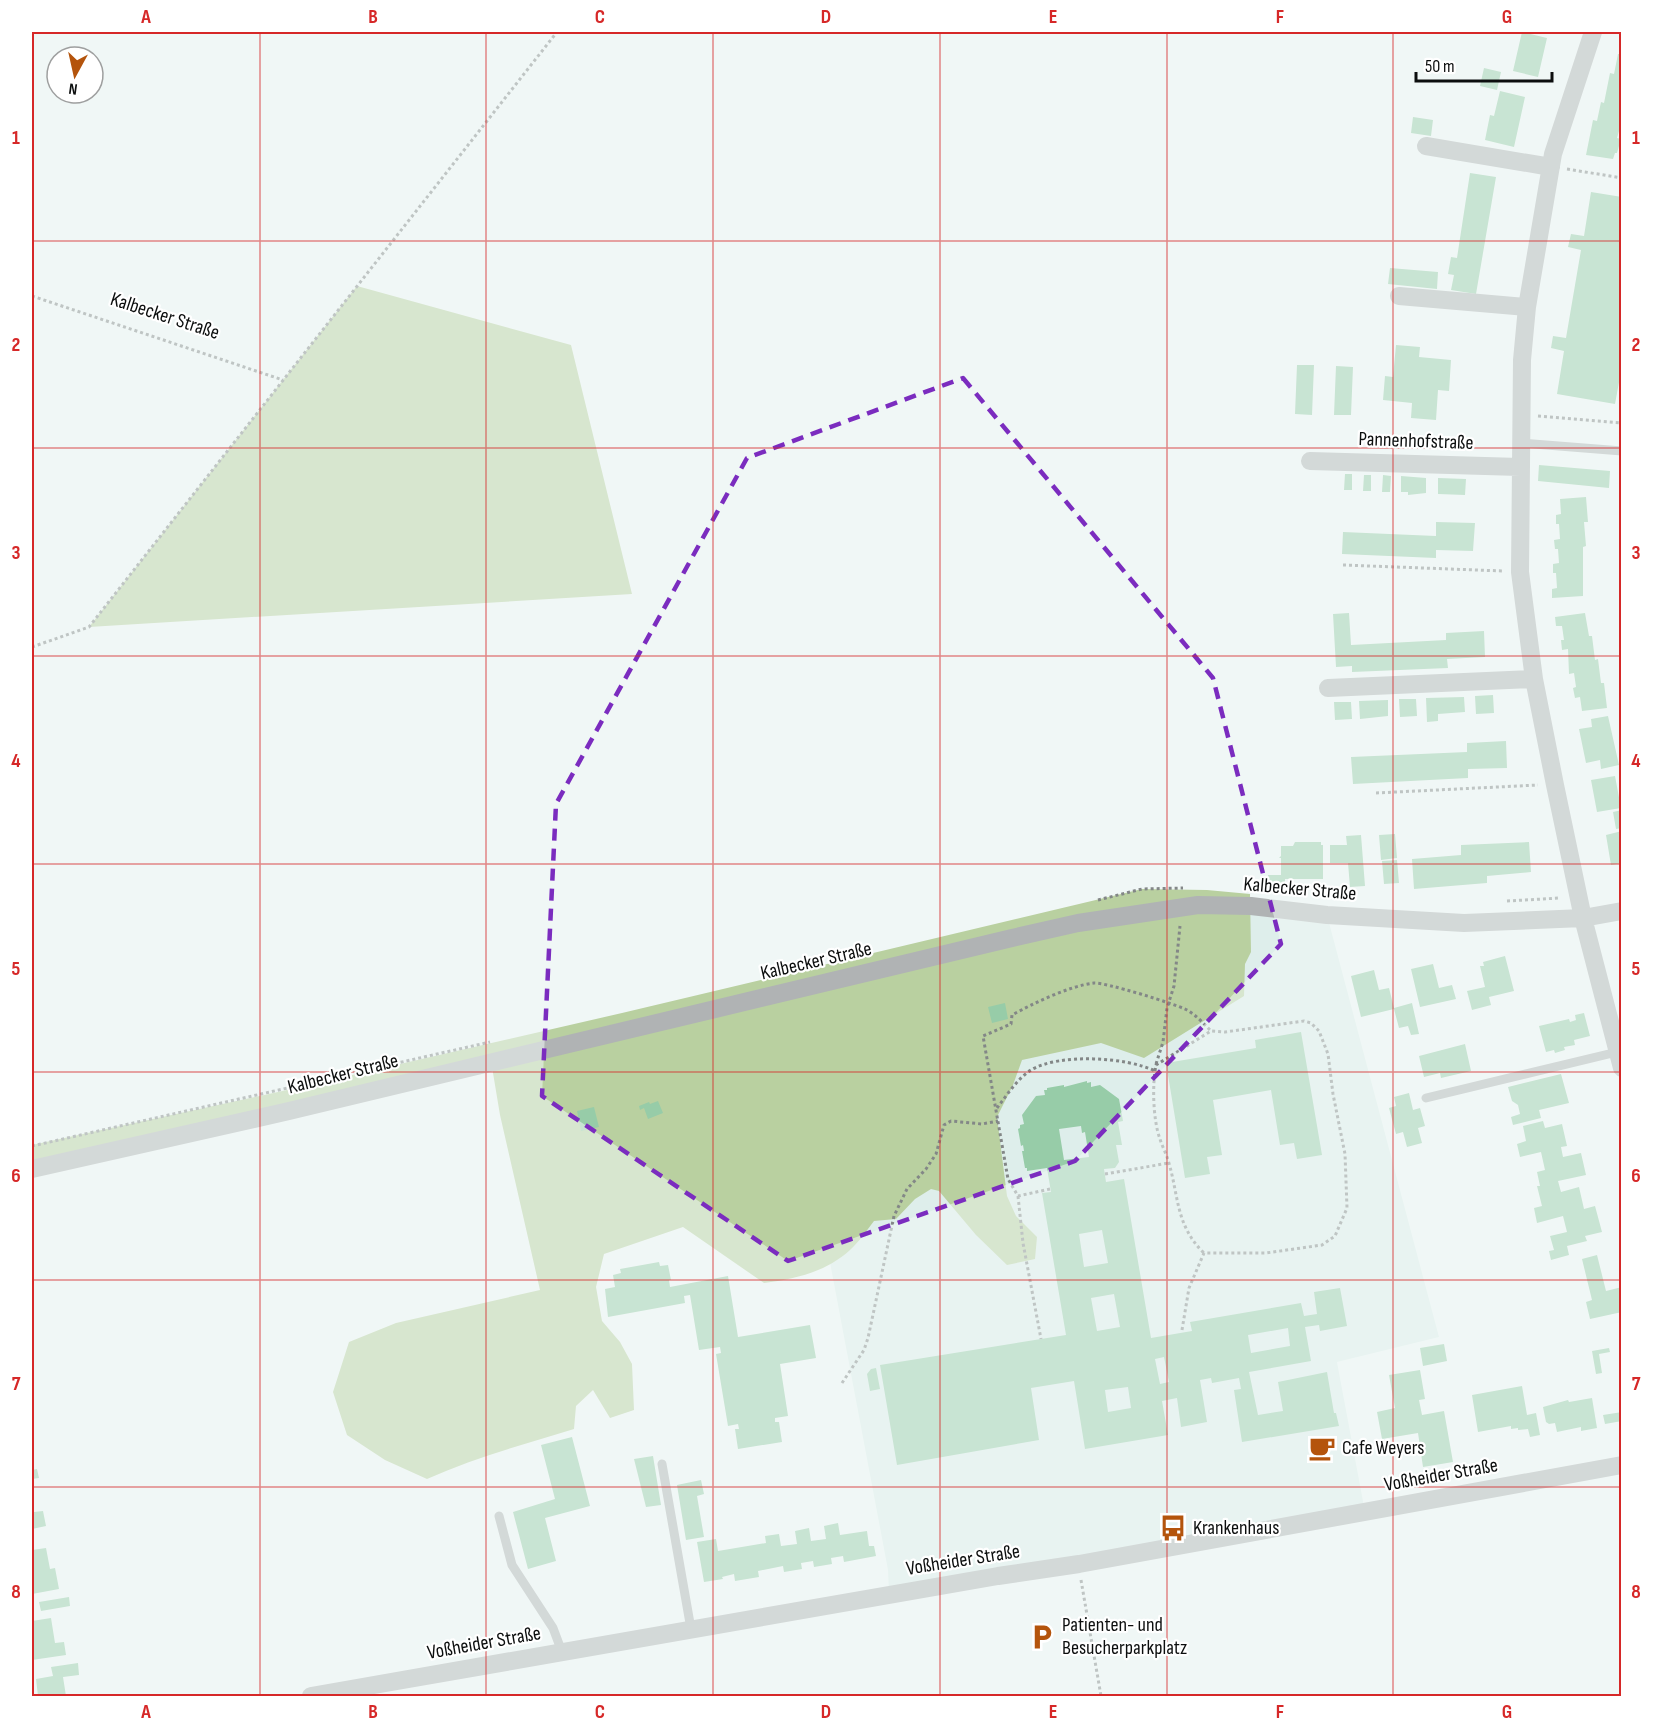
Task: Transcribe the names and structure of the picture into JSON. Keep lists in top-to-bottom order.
{
  "streets": {
    "street": ["Kalbecker Straße", "Pannenhofstraße", "Voßheider Straße"]
  },
  "places": {
    "cafe": ["Cafe Weyers"],
    "bus stop": ["Krankenhaus"],
    "parking": ["Patienten- und Besucherparkplatz"]
  },
  "scale_bar": "50 m",
  "north": "bottom",
  "grid": {
    "columns": [
      "A",
      "B",
      "C",
      "D",
      "E",
      "F",
      "G"
    ],
    "rows": [
      "1",
      "2",
      "3",
      "4",
      "5",
      "6",
      "7",
      "8"
    ]
  }
}
